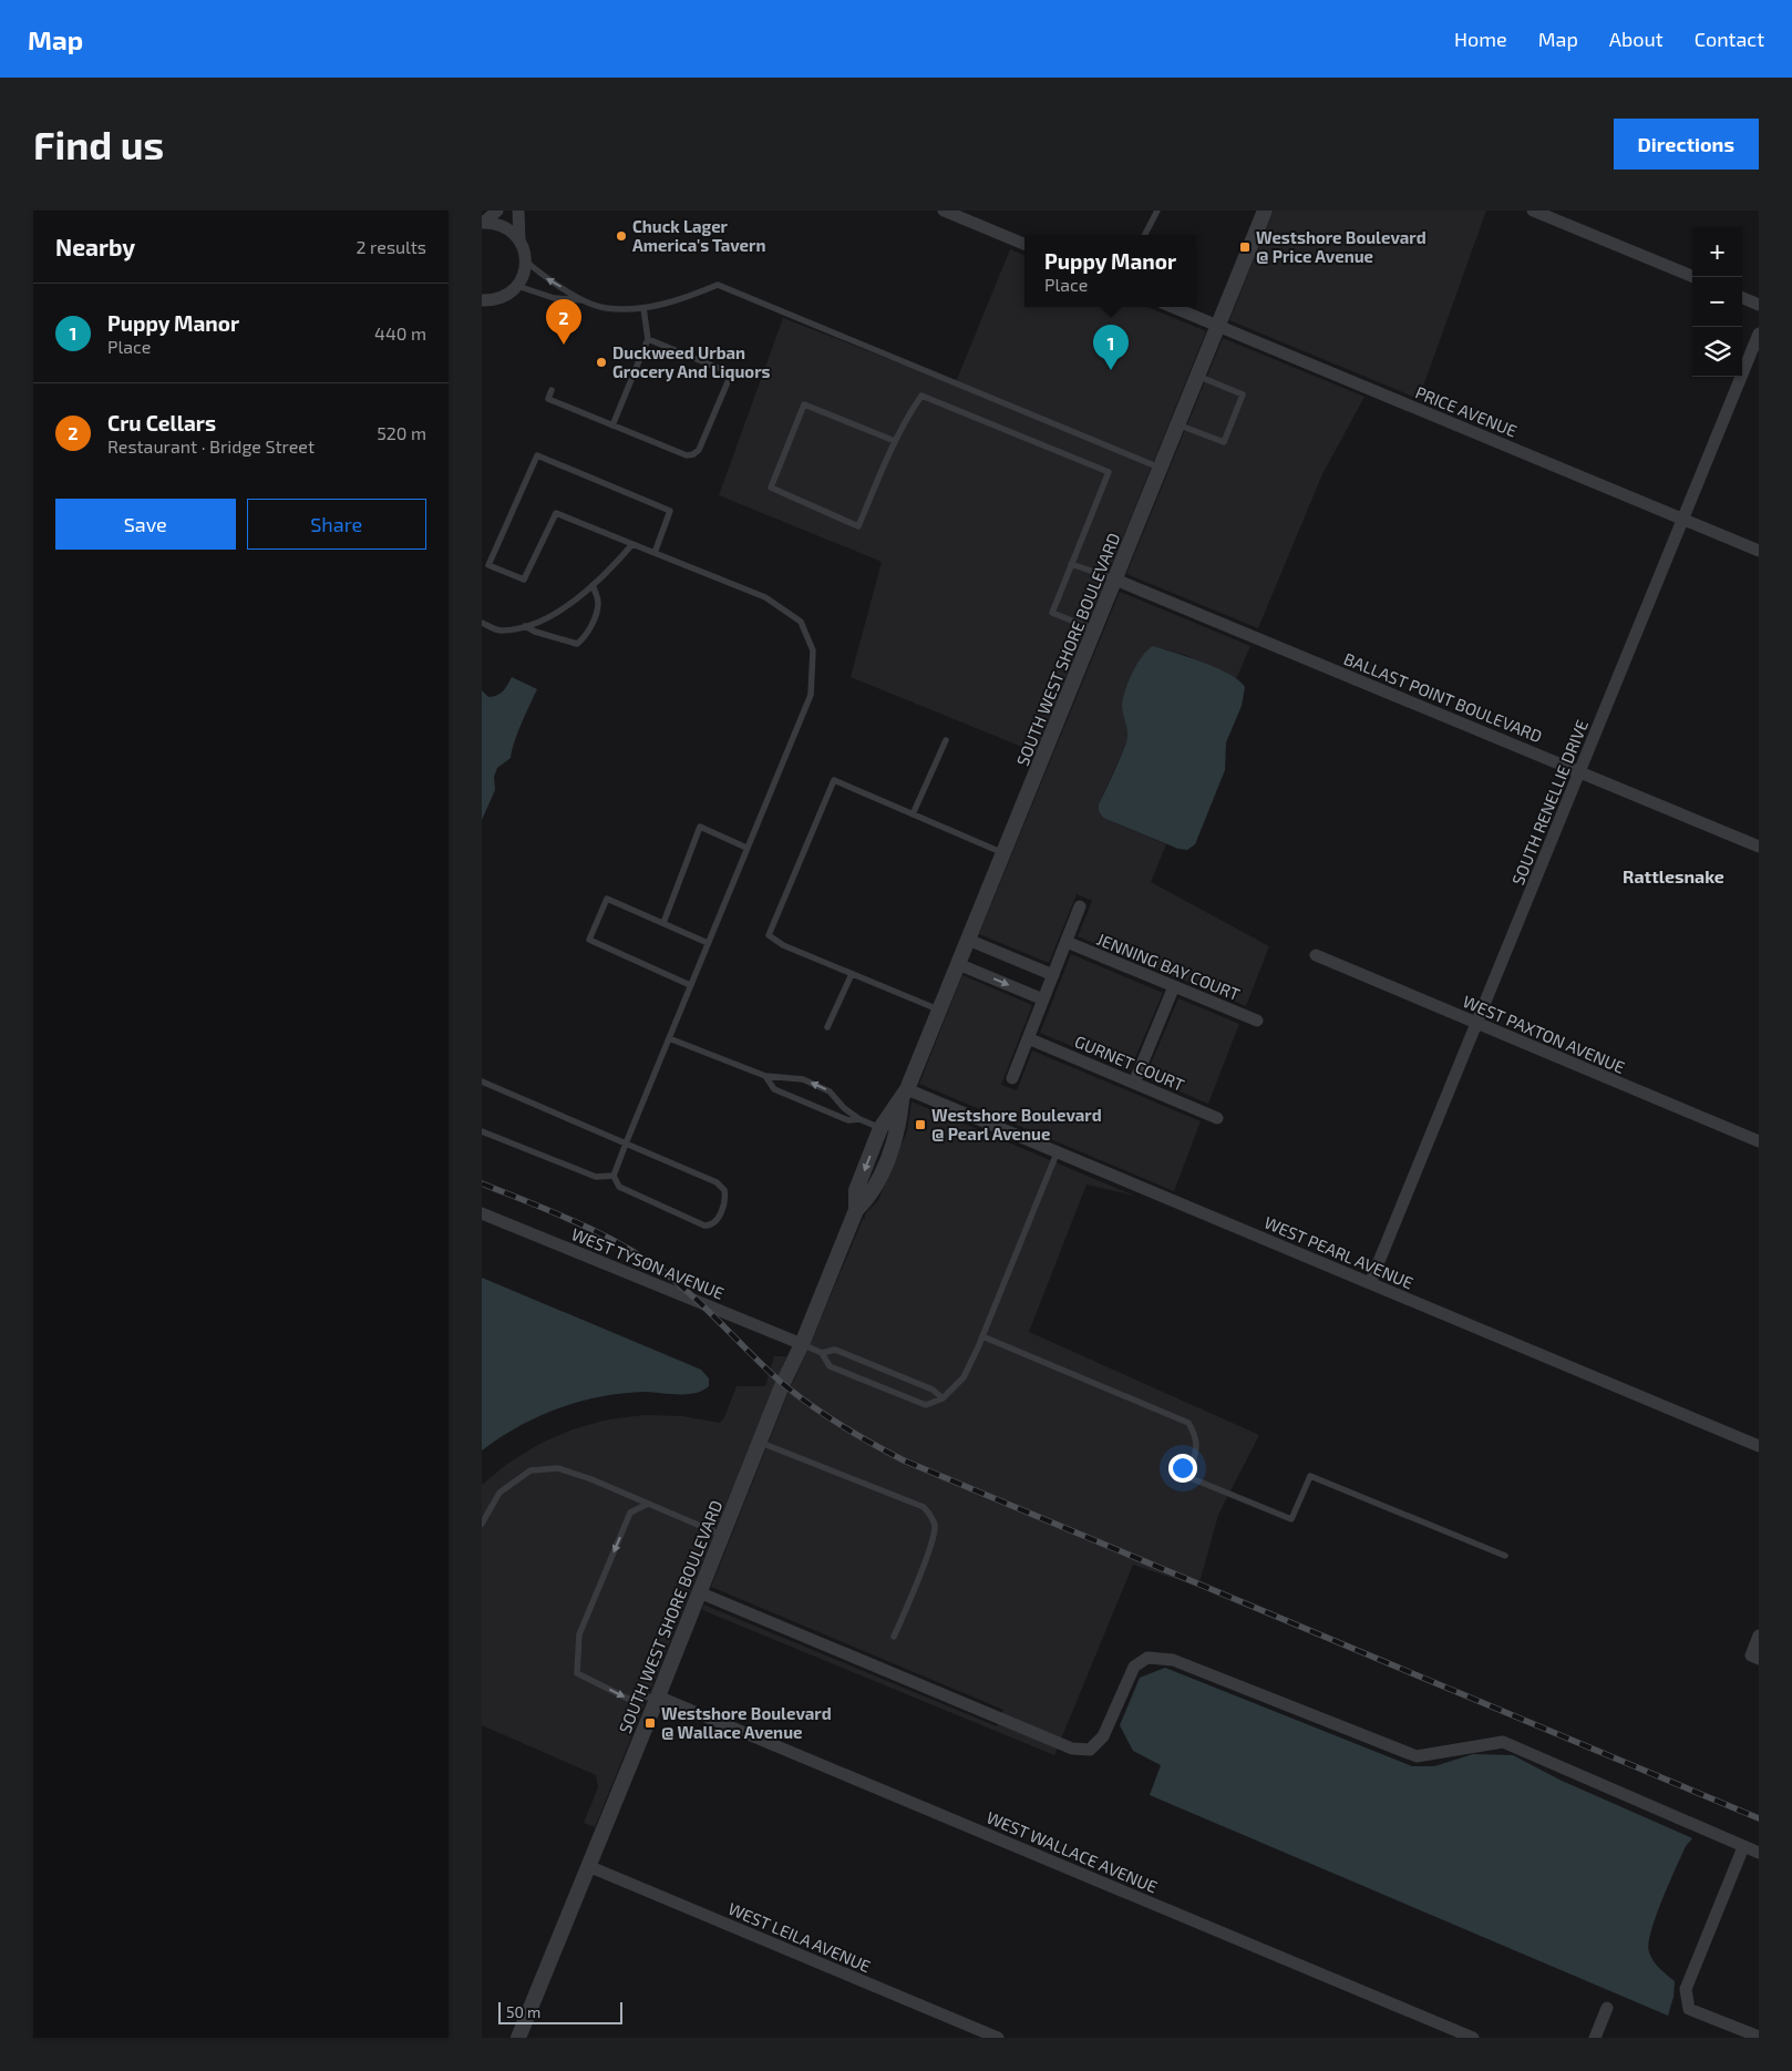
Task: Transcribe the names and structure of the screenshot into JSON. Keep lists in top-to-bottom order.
{
  "streets": {
    "street": [
      "PRICE AVENUE",
      "SOUTH WEST SHORE BOULEVARD",
      "BALLAST POINT BOULEVARD",
      "SOUTH RENELLIE DRIVE",
      "JENNING BAY COURT",
      "WEST PAXTON AVENUE",
      "GURNET COURT",
      "WEST PEARL AVENUE",
      "WEST TYSON AVENUE",
      "WEST WALLACE AVENUE",
      "WEST LEILA AVENUE"
    ]
  },
  "crossings": [
    ["PRICE AVENUE", "SOUTH WEST SHORE BOULEVARD"],
    ["PRICE AVENUE", "SOUTH RENELLIE DRIVE"],
    ["SOUTH WEST SHORE BOULEVARD", "BALLAST POINT BOULEVARD"],
    ["SOUTH WEST SHORE BOULEVARD", "WEST PEARL AVENUE"],
    ["SOUTH WEST SHORE BOULEVARD", "WEST TYSON AVENUE"],
    ["SOUTH WEST SHORE BOULEVARD", "WEST WALLACE AVENUE"],
    ["SOUTH WEST SHORE BOULEVARD", "WEST LEILA AVENUE"],
    ["BALLAST POINT BOULEVARD", "SOUTH RENELLIE DRIVE"],
    ["SOUTH RENELLIE DRIVE", "WEST PAXTON AVENUE"],
    ["SOUTH RENELLIE DRIVE", "WEST PEARL AVENUE"]
  ],
  "districts": ["Rattlesnake"],
  "places": {
    "other": ["Chuck Lager America's Tavern", "Duckweed Urban Grocery And Liquors"],
    "transit": ["Westshore Boulevard @ Price Avenue", "Westshore Boulevard @ Pearl Avenue", "Westshore Boulevard @ Wallace Avenue"]
  },
  "scale_bar": "50 m",
  "page": {
    "header": "Map",
    "nav": [
      "Home",
      "Map",
      "About",
      "Contact"
    ],
    "buttons": [
      "Directions",
      ["Save", "Share"]
    ],
    "title": "Find us",
    "heading": ["Nearby", "2 results"],
    "map_buttons": ["+", "−"],
    "popup": ["Puppy Manor", "Place"],
    "list": [
      {
        "mark": "1",
        "name": "Puppy Manor",
        "note": "Place",
        "value": "440 m"
      },
      {
        "mark": "2",
        "name": "Cru Cellars",
        "note": "Restaurant · Bridge Street",
        "value": "520 m"
      }
    ],
    "pins": ["2", "1"],
    "scale": "50 m"
  }
}
